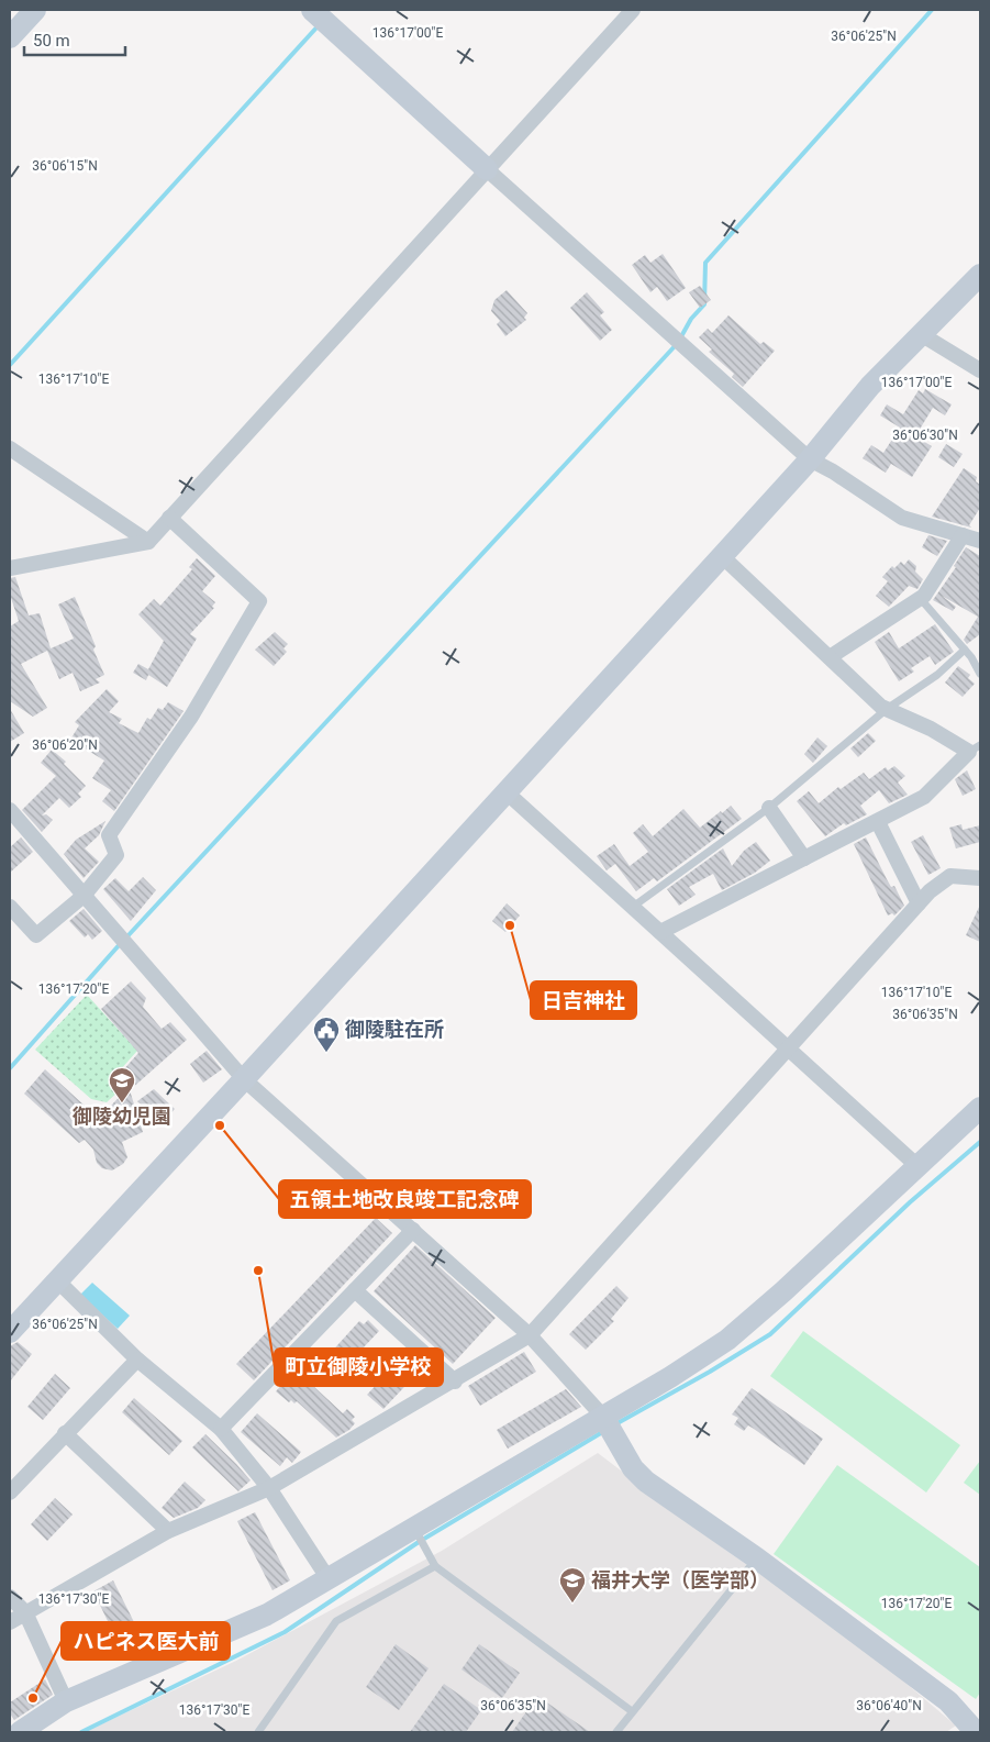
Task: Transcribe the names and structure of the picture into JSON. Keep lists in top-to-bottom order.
{
  "places": {
    "other": [
      "日吉神社",
      "五領土地改良竣工記念碑",
      "町立御陵小学校",
      "ハピネス医大前"
    ],
    "public building": ["御陵駐在所"],
    "school or university": ["御陵幼児園", "福井大学（医学部）"]
  },
  "scale_bar": "50 m",
  "coordinates": [
    "136°17'00\"E",
    "36°06'25\"N",
    "36°06'15\"N",
    "136°17'10\"E",
    "36°06'30\"N",
    "36°06'20\"N",
    "136°17'20\"E",
    "36°06'35\"N",
    "136°17'30\"E",
    "36°06'40\"N"
  ]
}
